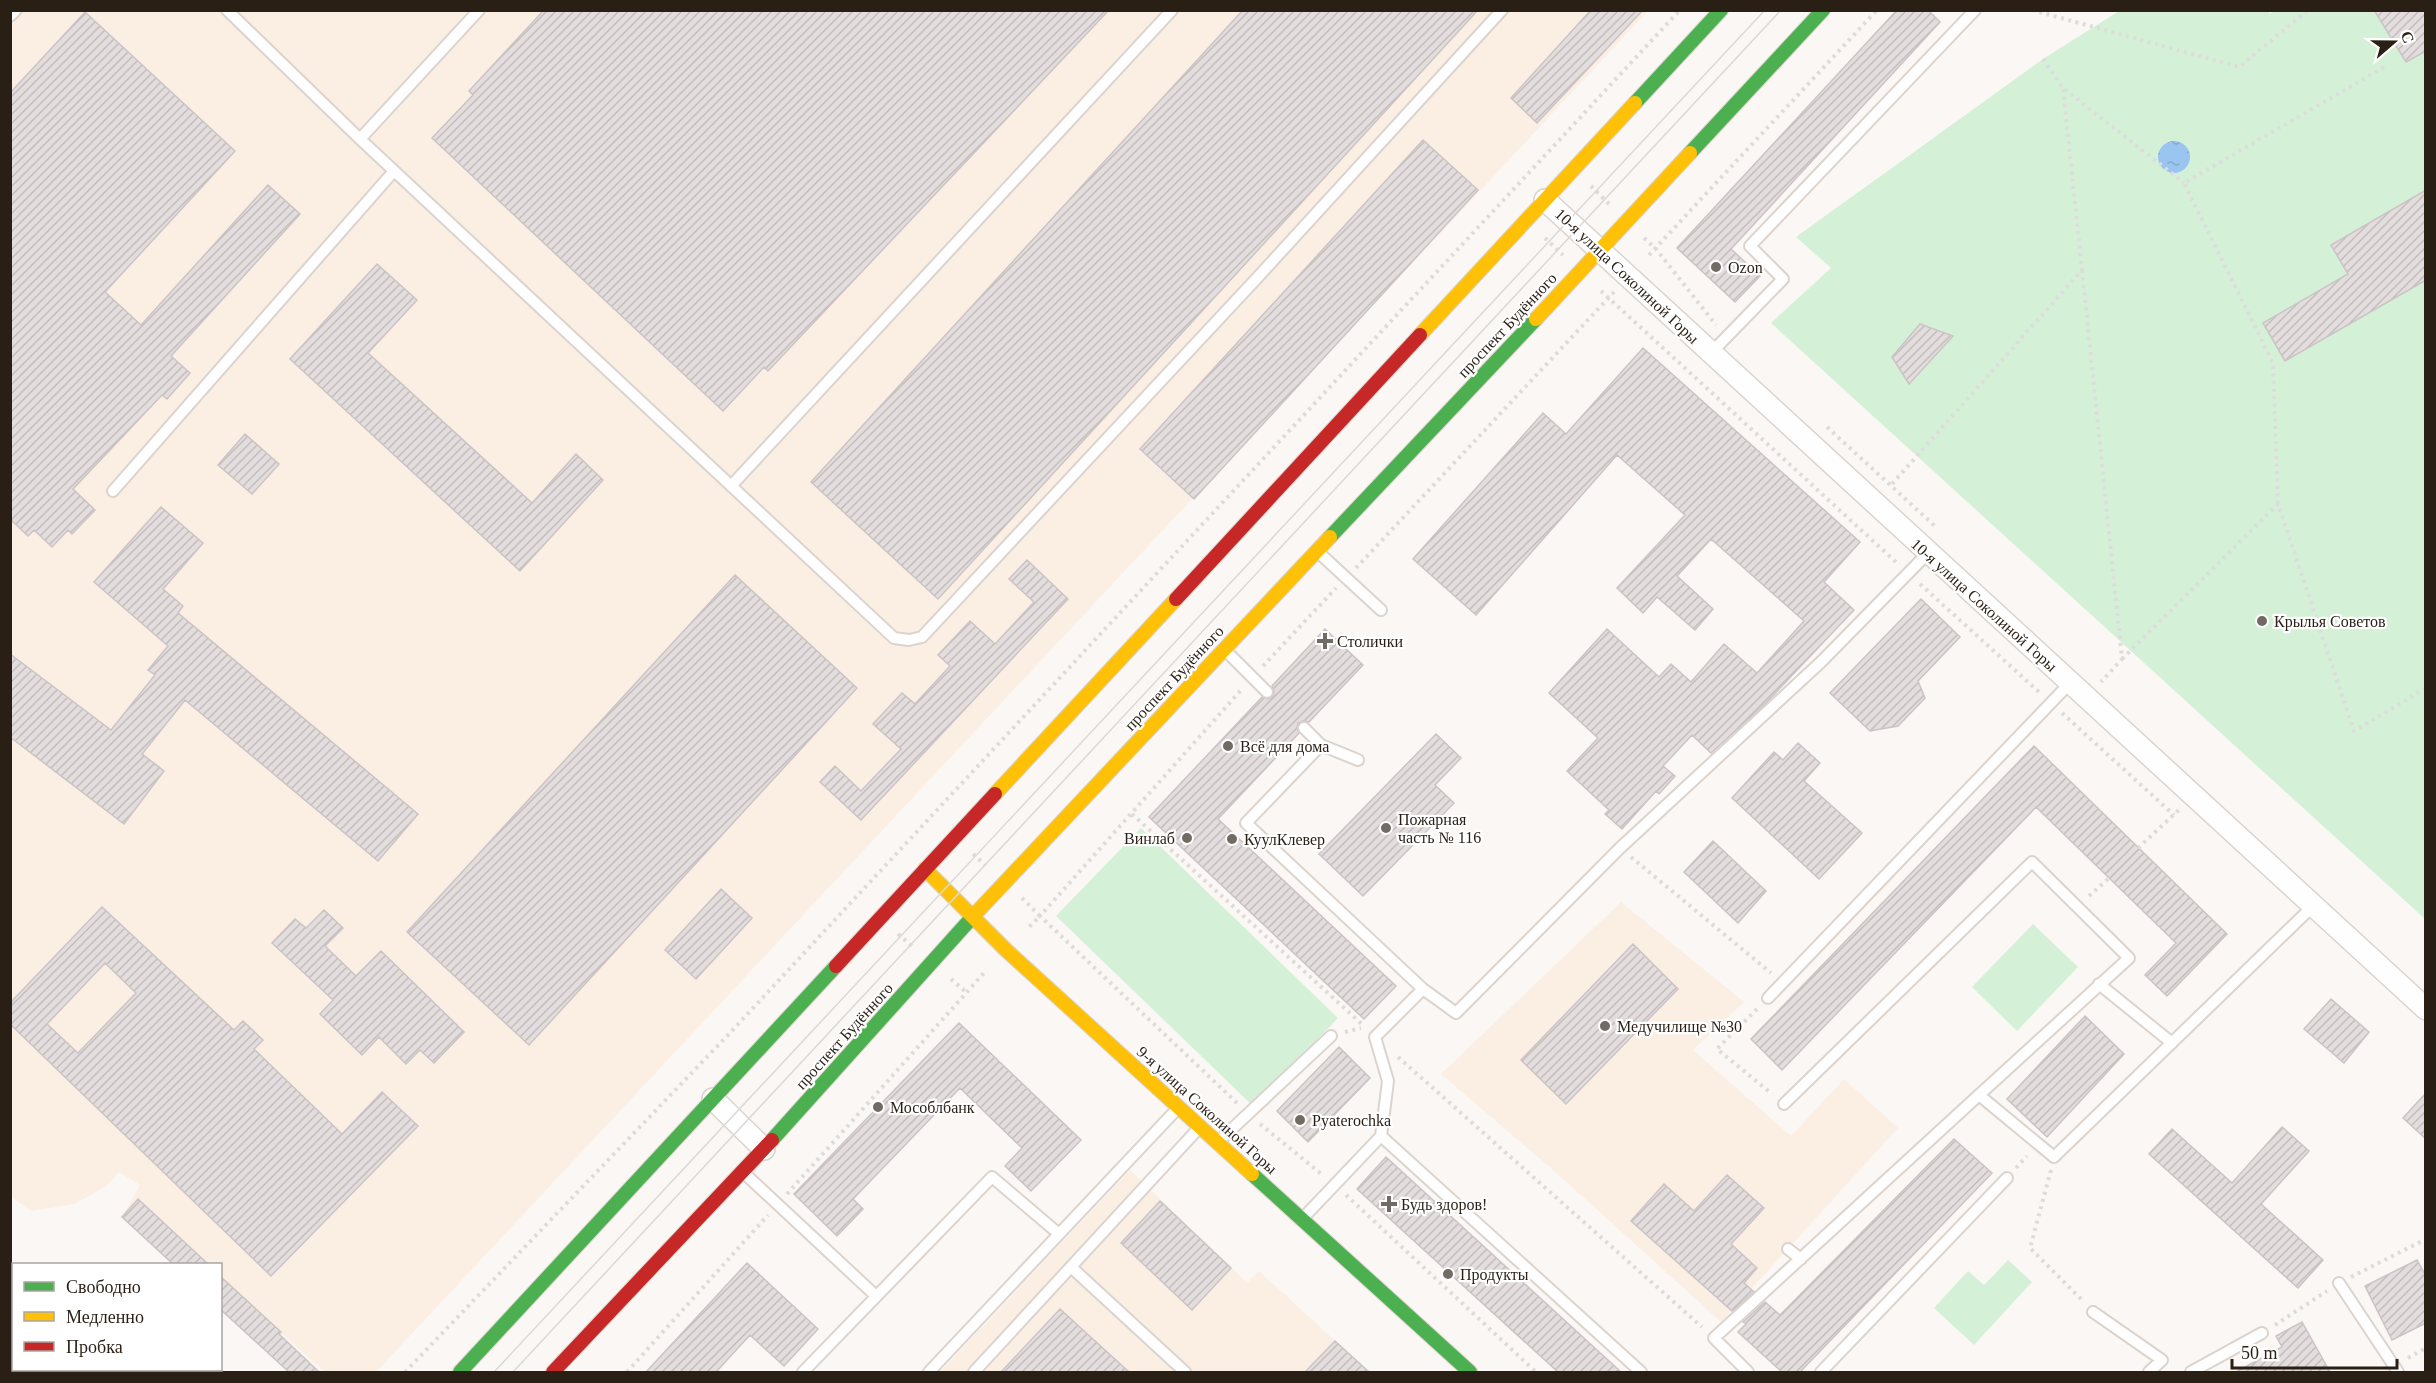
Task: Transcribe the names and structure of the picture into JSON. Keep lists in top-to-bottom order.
{
  "streets": {
    "main road": ["проспект Будённого", "9-я улица Соколиной Горы"],
    "street": ["10-я улица Соколиной Горы"]
  },
  "crossings": [
    ["10-я улица Соколиной Горы", "проспект Будённого"],
    ["проспект Будённого", "9-я улица Соколиной Горы"]
  ],
  "places": {
    "other": [
      "Ozon",
      "Крылья Советов",
      "Всё для дома",
      "Пожарная часть № 116",
      "Винлаб",
      "КуулКлевер",
      "Медучилище №30",
      "Мособлбанк",
      "Pyaterochka",
      "Продукты"
    ],
    "health": ["Столички", "Будь здоров!"]
  },
  "legend": ["Свободно", "Медленно", "Пробка"],
  "scale_bar": "50 m",
  "north": "right"
}
